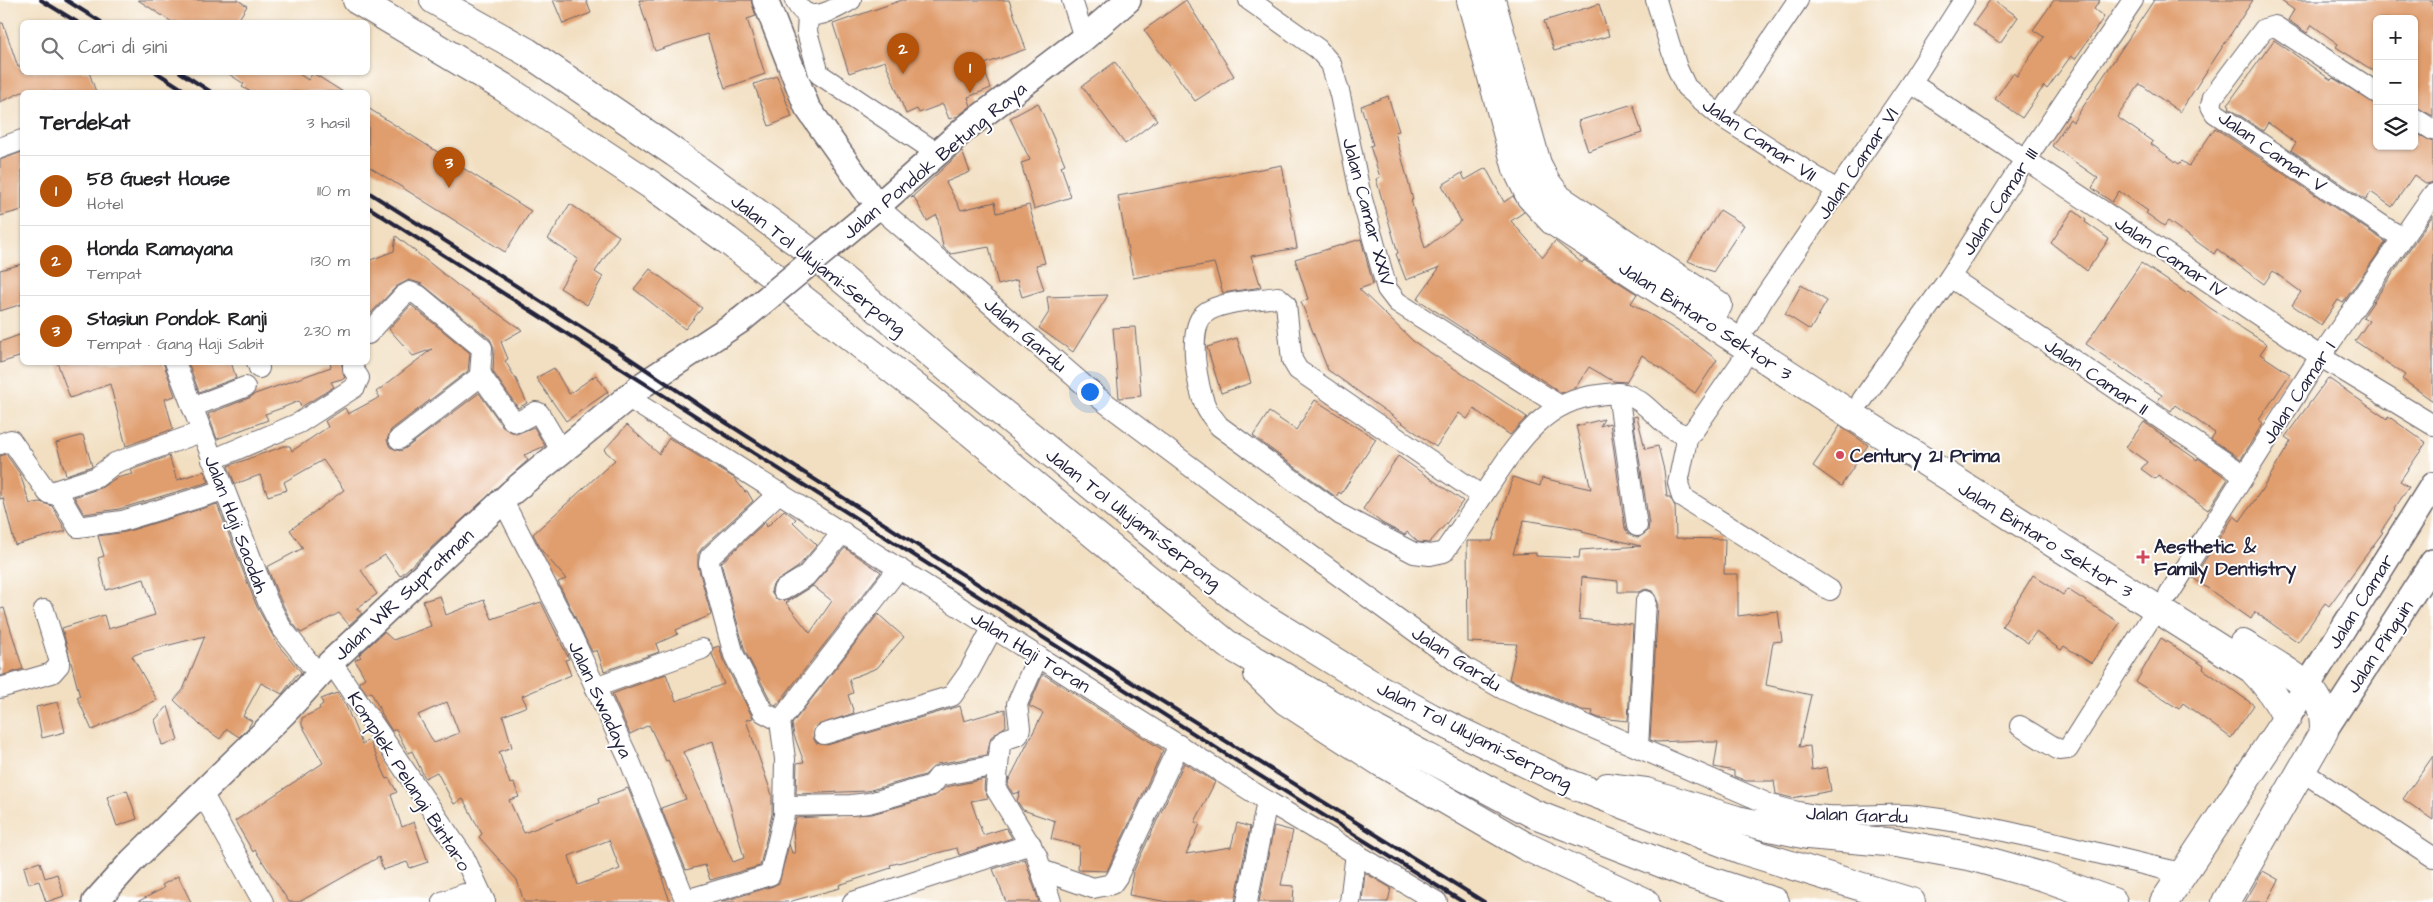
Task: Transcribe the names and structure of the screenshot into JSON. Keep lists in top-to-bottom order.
{
  "streets": {
    "main road": ["Jalan Tol Ulujami–Serpong", "Jalan Bintaro Sektor 3"],
    "street": [
      "Jalan Camar VII",
      "Jalan Camar V",
      "Jalan Pondok Betung Raya",
      "Jalan Camar VI",
      "Jalan Camar III",
      "Jalan Camar XXIV",
      "Jalan Camar IV",
      "Jalan Gardu",
      "Jalan Camar II",
      "Jalan Camar I",
      "Jalan Haji Saodah",
      "Jalan WR Supratman",
      "Jalan Camar",
      "Jalan Pinguin",
      "Jalan Haji Toran",
      "Jalan Swadaya",
      "Komplek Pelangi Bintaro"
    ]
  },
  "crossings": [
    ["Jalan Camar VII", "Jalan Camar VI"],
    ["Jalan Camar V", "Jalan Camar I"],
    ["Jalan Pondok Betung Raya", "Jalan Gardu"],
    ["Jalan Pondok Betung Raya", "Jalan WR Supratman"],
    ["Jalan Camar VI", "Jalan Camar IV"],
    ["Jalan Camar VI", "Jalan Bintaro Sektor 3"],
    ["Jalan Camar III", "Jalan Camar IV"],
    ["Jalan Camar III", "Jalan Bintaro Sektor 3"],
    ["Jalan Camar III", "Jalan Camar II"],
    ["Jalan Camar IV", "Jalan Camar I"],
    ["Jalan Bintaro Sektor 3", "Jalan Camar I"],
    ["Jalan Bintaro Sektor 3", "Jalan Camar"],
    ["Jalan Bintaro Sektor 3", "Jalan Pinguin"],
    ["Jalan Camar II", "Jalan Camar I"],
    ["Jalan Haji Saodah", "Jalan WR Supratman"],
    ["Jalan Haji Saodah", "Komplek Pelangi Bintaro"],
    ["Jalan WR Supratman", "Jalan Haji Toran"],
    ["Jalan WR Supratman", "Jalan Swadaya"],
    ["Jalan WR Supratman", "Komplek Pelangi Bintaro"]
  ],
  "places": {
    "other": ["Century 21 Prima"],
    "health": ["Aesthetic & Family Dentistry"]
  },
  "page": {
    "map_buttons": ["+", "−"],
    "search": "Cari di sini",
    "pins": ["2", "1", "3"],
    "heading": ["Terdekat", "3 hasil"],
    "list": [
      {
        "mark": "1",
        "name": "58 Guest House",
        "note": "Hotel",
        "value": "110 m"
      },
      {
        "mark": "2",
        "name": "Honda Ramayana",
        "note": "Tempat",
        "value": "130 m"
      },
      {
        "mark": "3",
        "name": "Stasiun Pondok Ranji",
        "note": "Tempat · Gang Haji Sabit",
        "value": "230 m"
      }
    ]
  }
}
